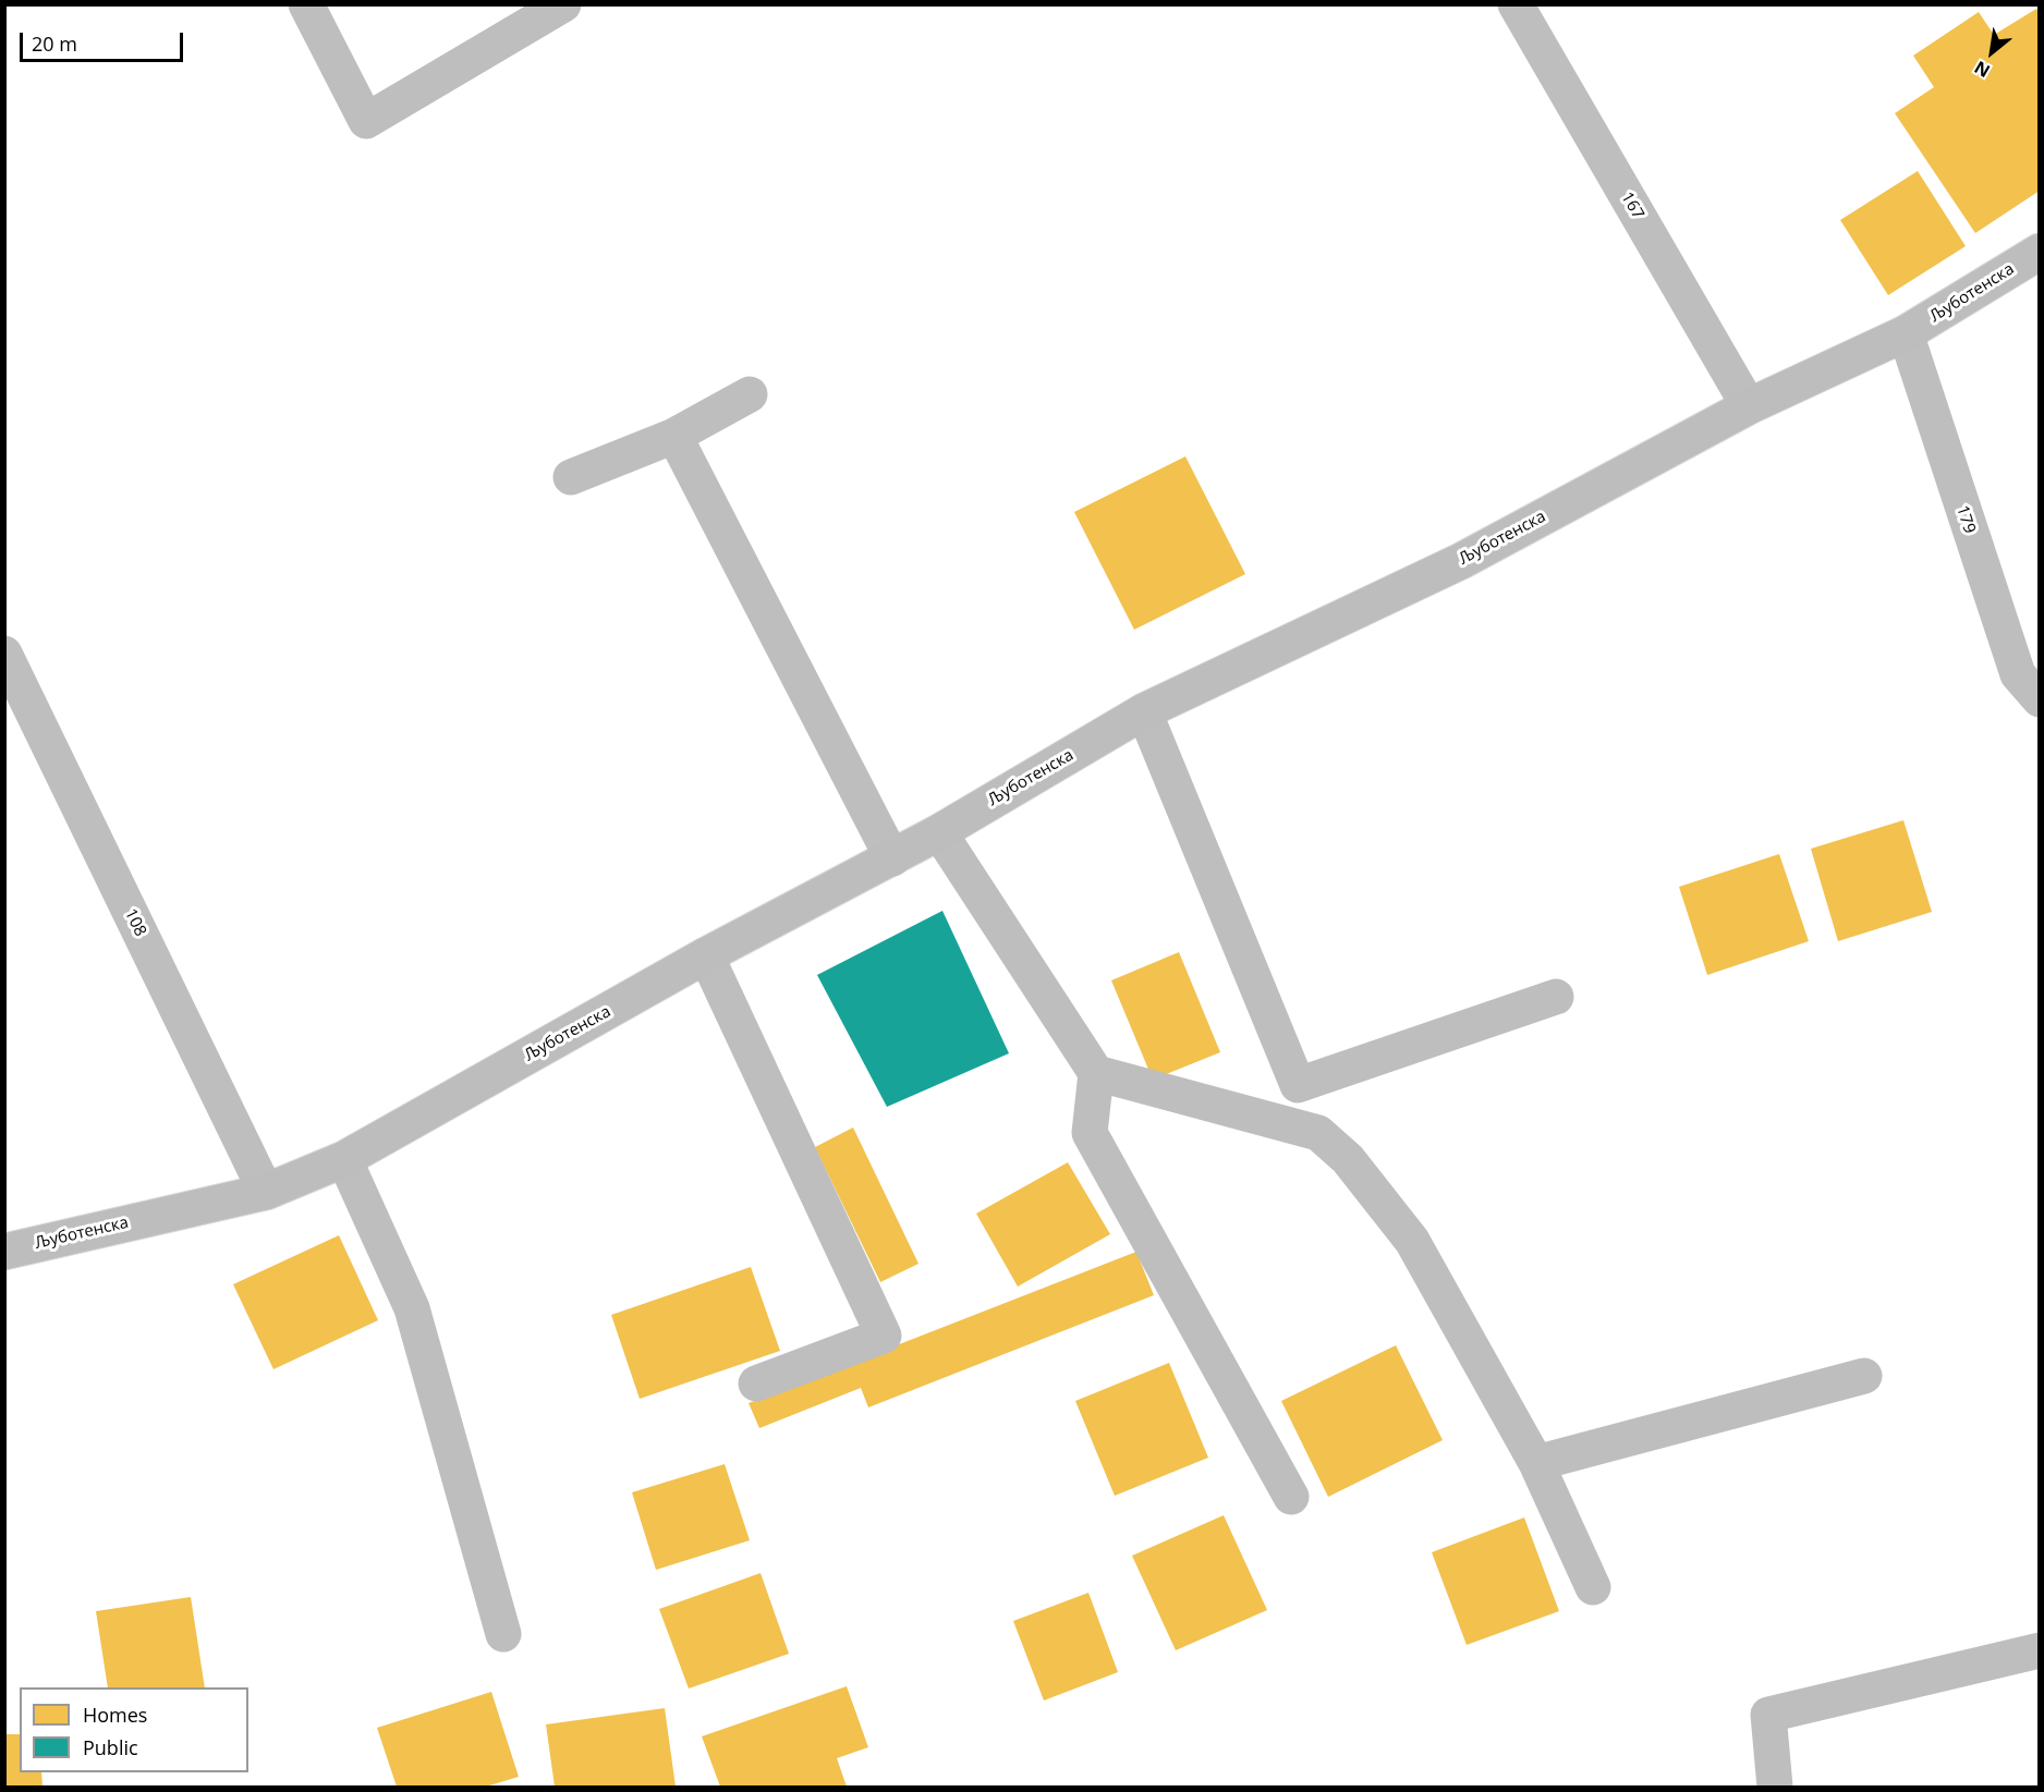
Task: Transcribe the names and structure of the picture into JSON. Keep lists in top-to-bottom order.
{
  "streets": {
    "main road": ["Љуботенска"],
    "street": ["167", "179", "108"]
  },
  "crossings": [
    ["167", "Љуботенска"],
    ["Љуботенска", "179"],
    ["Љуботенска", "108"]
  ],
  "legend": ["Homes", "Public"],
  "scale_bar": "20 m",
  "north": "bottom left"
}
